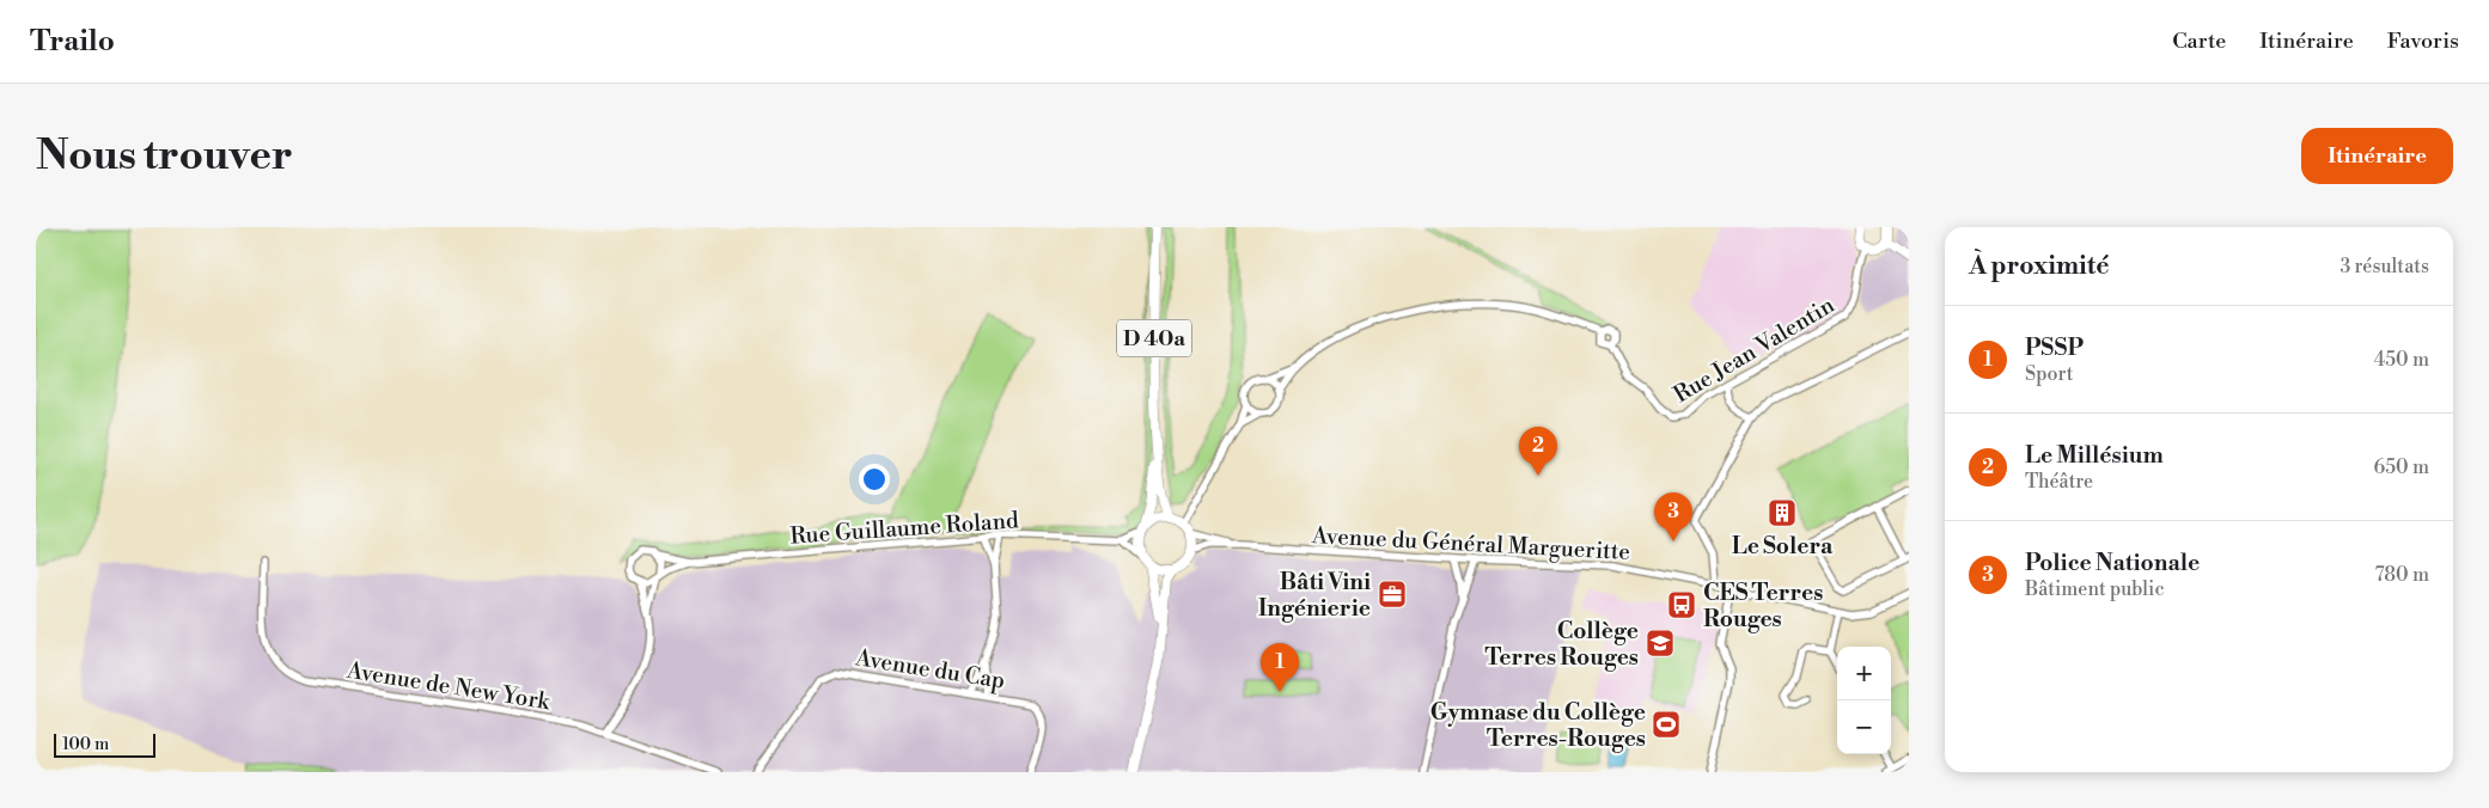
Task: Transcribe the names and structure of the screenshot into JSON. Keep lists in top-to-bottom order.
{
  "streets": {
    "main road": ["D 40a"],
    "street": [
      "Rue Jean Valentin",
      "Rue Guillaume Roland",
      "Avenue du Général Margueritte",
      "Avenue du Cap",
      "Avenue de New York"
    ]
  },
  "crossings": [
    ["D 40a", "Avenue du Général Margueritte"]
  ],
  "places": {
    "building": ["Le Solera"],
    "office": ["Bâti Vini Ingénierie"],
    "bus stop": ["CES Terres Rouges"],
    "school or university": ["Collège Terres Rouges"],
    "sports": ["Gymnase du Collège Terres-Rouges"]
  },
  "scale_bar": "100 m",
  "page": {
    "header": "Trailo",
    "nav": ["Carte", "Itinéraire", "Favoris"],
    "buttons": "Itinéraire",
    "title": "Nous trouver",
    "heading": ["À proximité", "3 résultats"],
    "list": [
      {
        "mark": "1",
        "name": "PSSP",
        "note": "Sport",
        "value": "450 m"
      },
      {
        "mark": "2",
        "name": "Le Millésium",
        "note": "Théâtre",
        "value": "650 m"
      },
      {
        "mark": "3",
        "name": "Police Nationale",
        "note": "Bâtiment public",
        "value": "780 m"
      }
    ],
    "pins": ["2", "3", "1"],
    "map_buttons": ["+", "−"],
    "scale": "100 m"
  }
}
